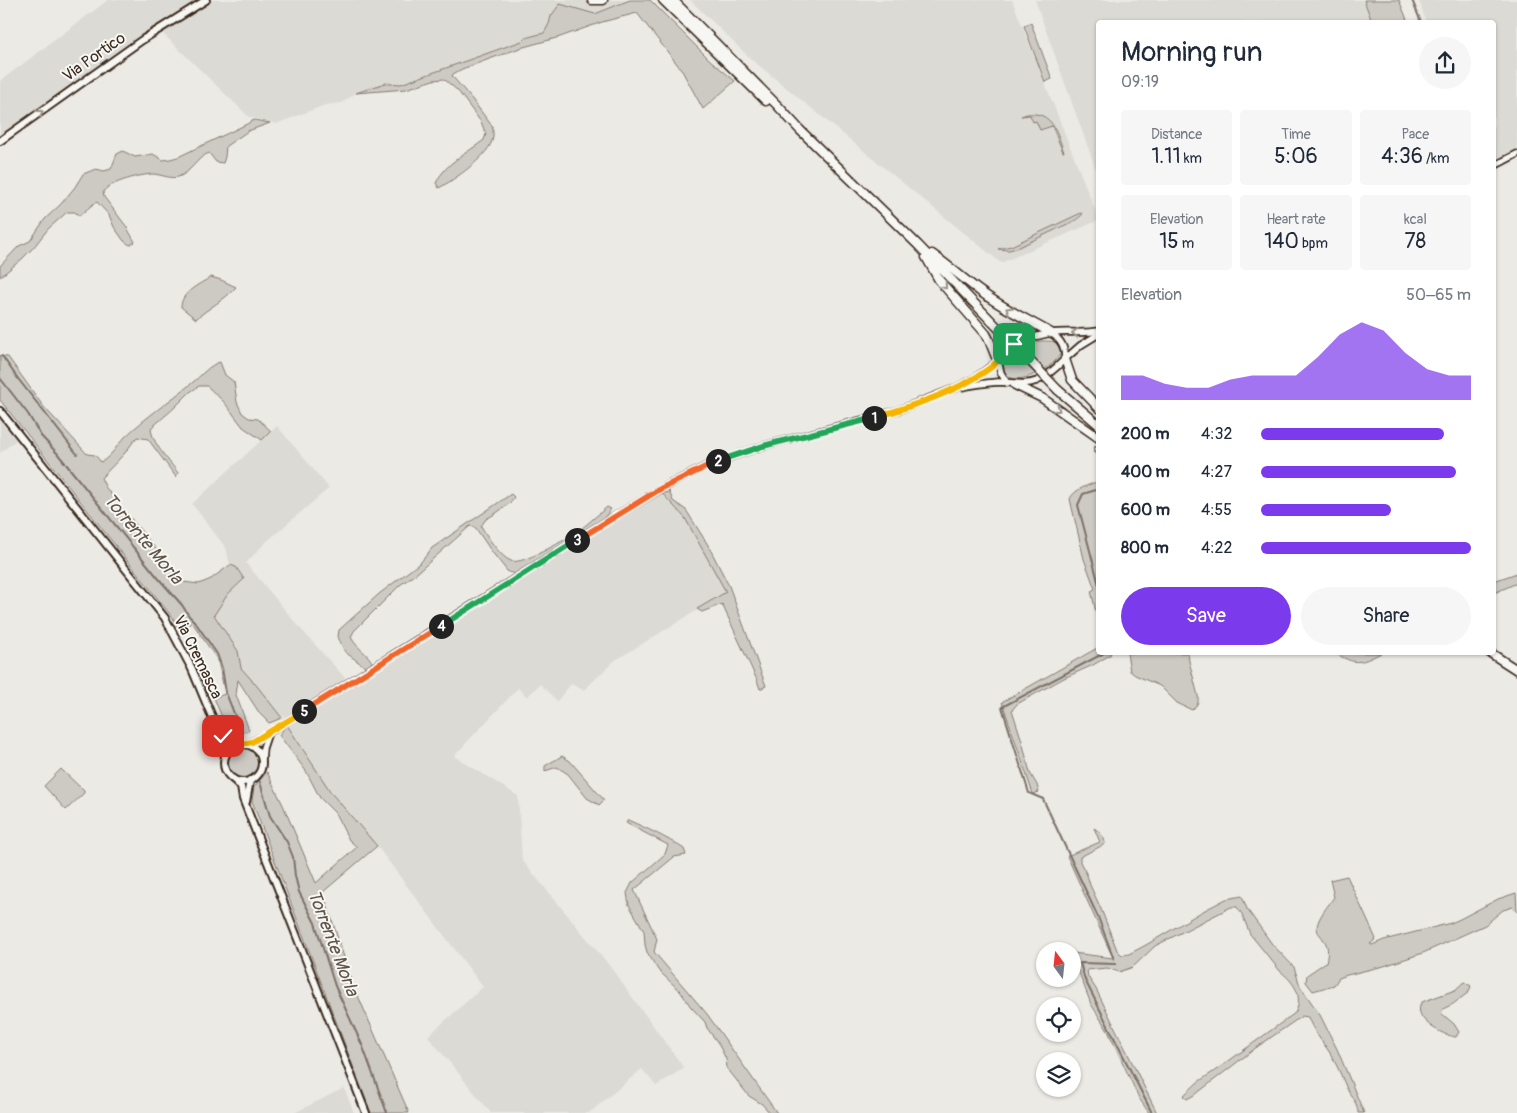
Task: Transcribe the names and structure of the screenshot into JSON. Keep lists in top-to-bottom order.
{
  "streets": {
    "main road": ["Via Portico", "Via Cremasca"]
  },
  "one_way": ["Via Portico"],
  "water": ["Torrente Morla"],
  "north": "top",
  "page": {
    "heading": ["Morning run", "09:19"],
    "stats": [
      ["Distance", "1.11 km"],
      ["Time", "5:06"],
      ["Pace", "4:36 /km"],
      ["Elevation", "15 m"],
      ["Heart rate", "140 bpm"],
      ["kcal", "78"]
    ],
    "chart": ["Elevation", "50–65 m"],
    "pins": [
      "1",
      "2",
      "3",
      "4",
      "5"
    ],
    "list": [
      {
        "name": "200 m",
        "note": "4:32"
      },
      {
        "name": "400 m",
        "note": "4:27"
      },
      {
        "name": "600 m",
        "note": "4:55"
      },
      {
        "name": "800 m",
        "note": "4:22"
      }
    ],
    "buttons": ["Save", "Share"]
  }
}
